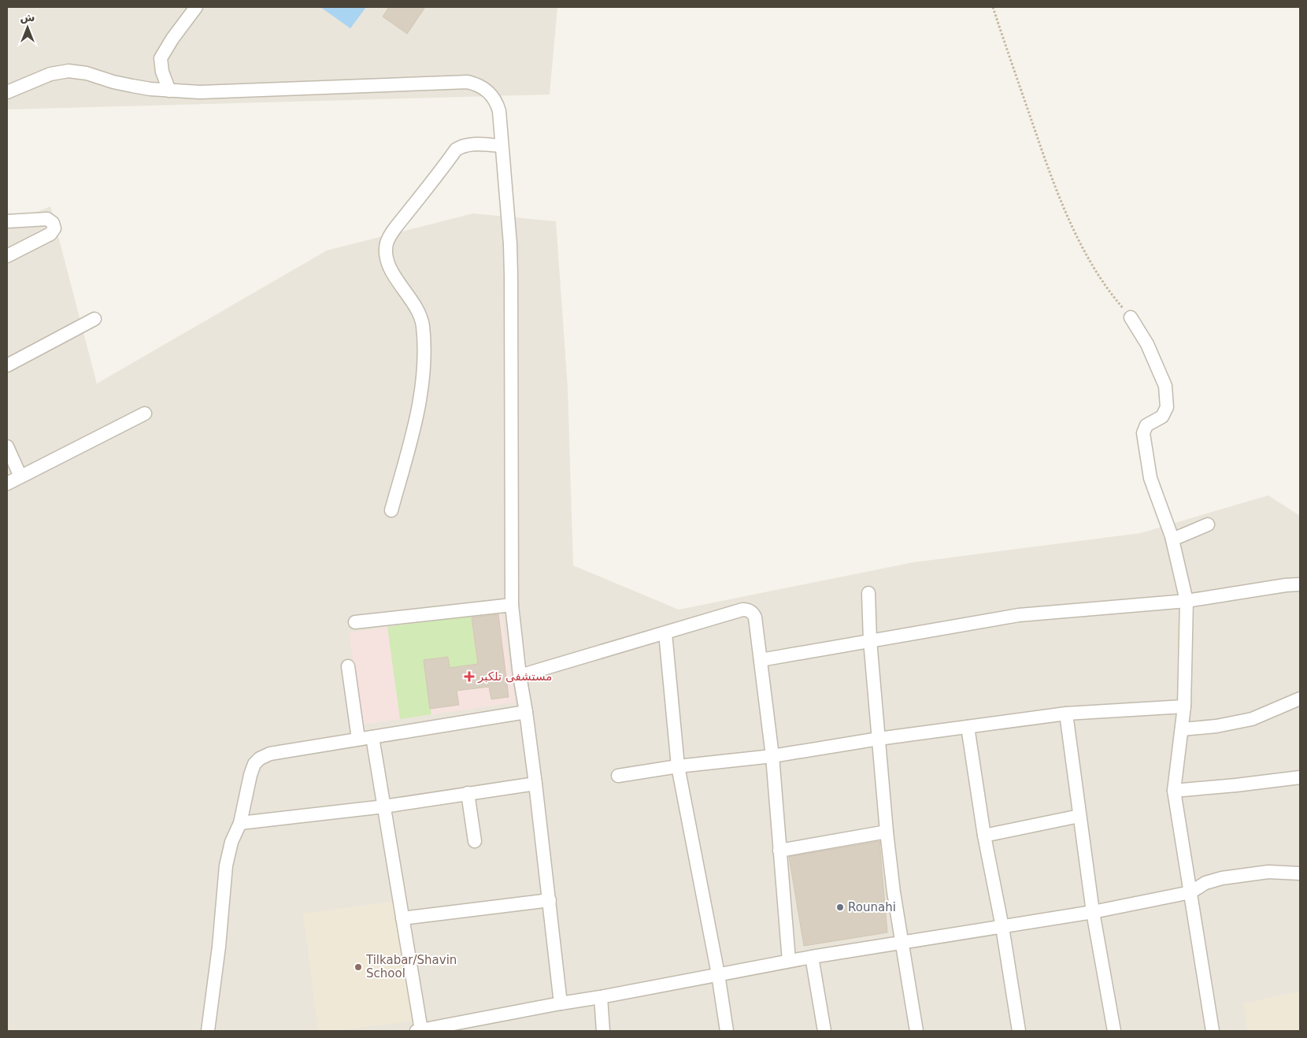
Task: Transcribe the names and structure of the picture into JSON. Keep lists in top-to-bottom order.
{
  "places": {
    "health": ["مستشفى تلكبر"],
    "other": ["Rounahi", "Tilkabar/Shavin School"]
  },
  "north": "top"
}
